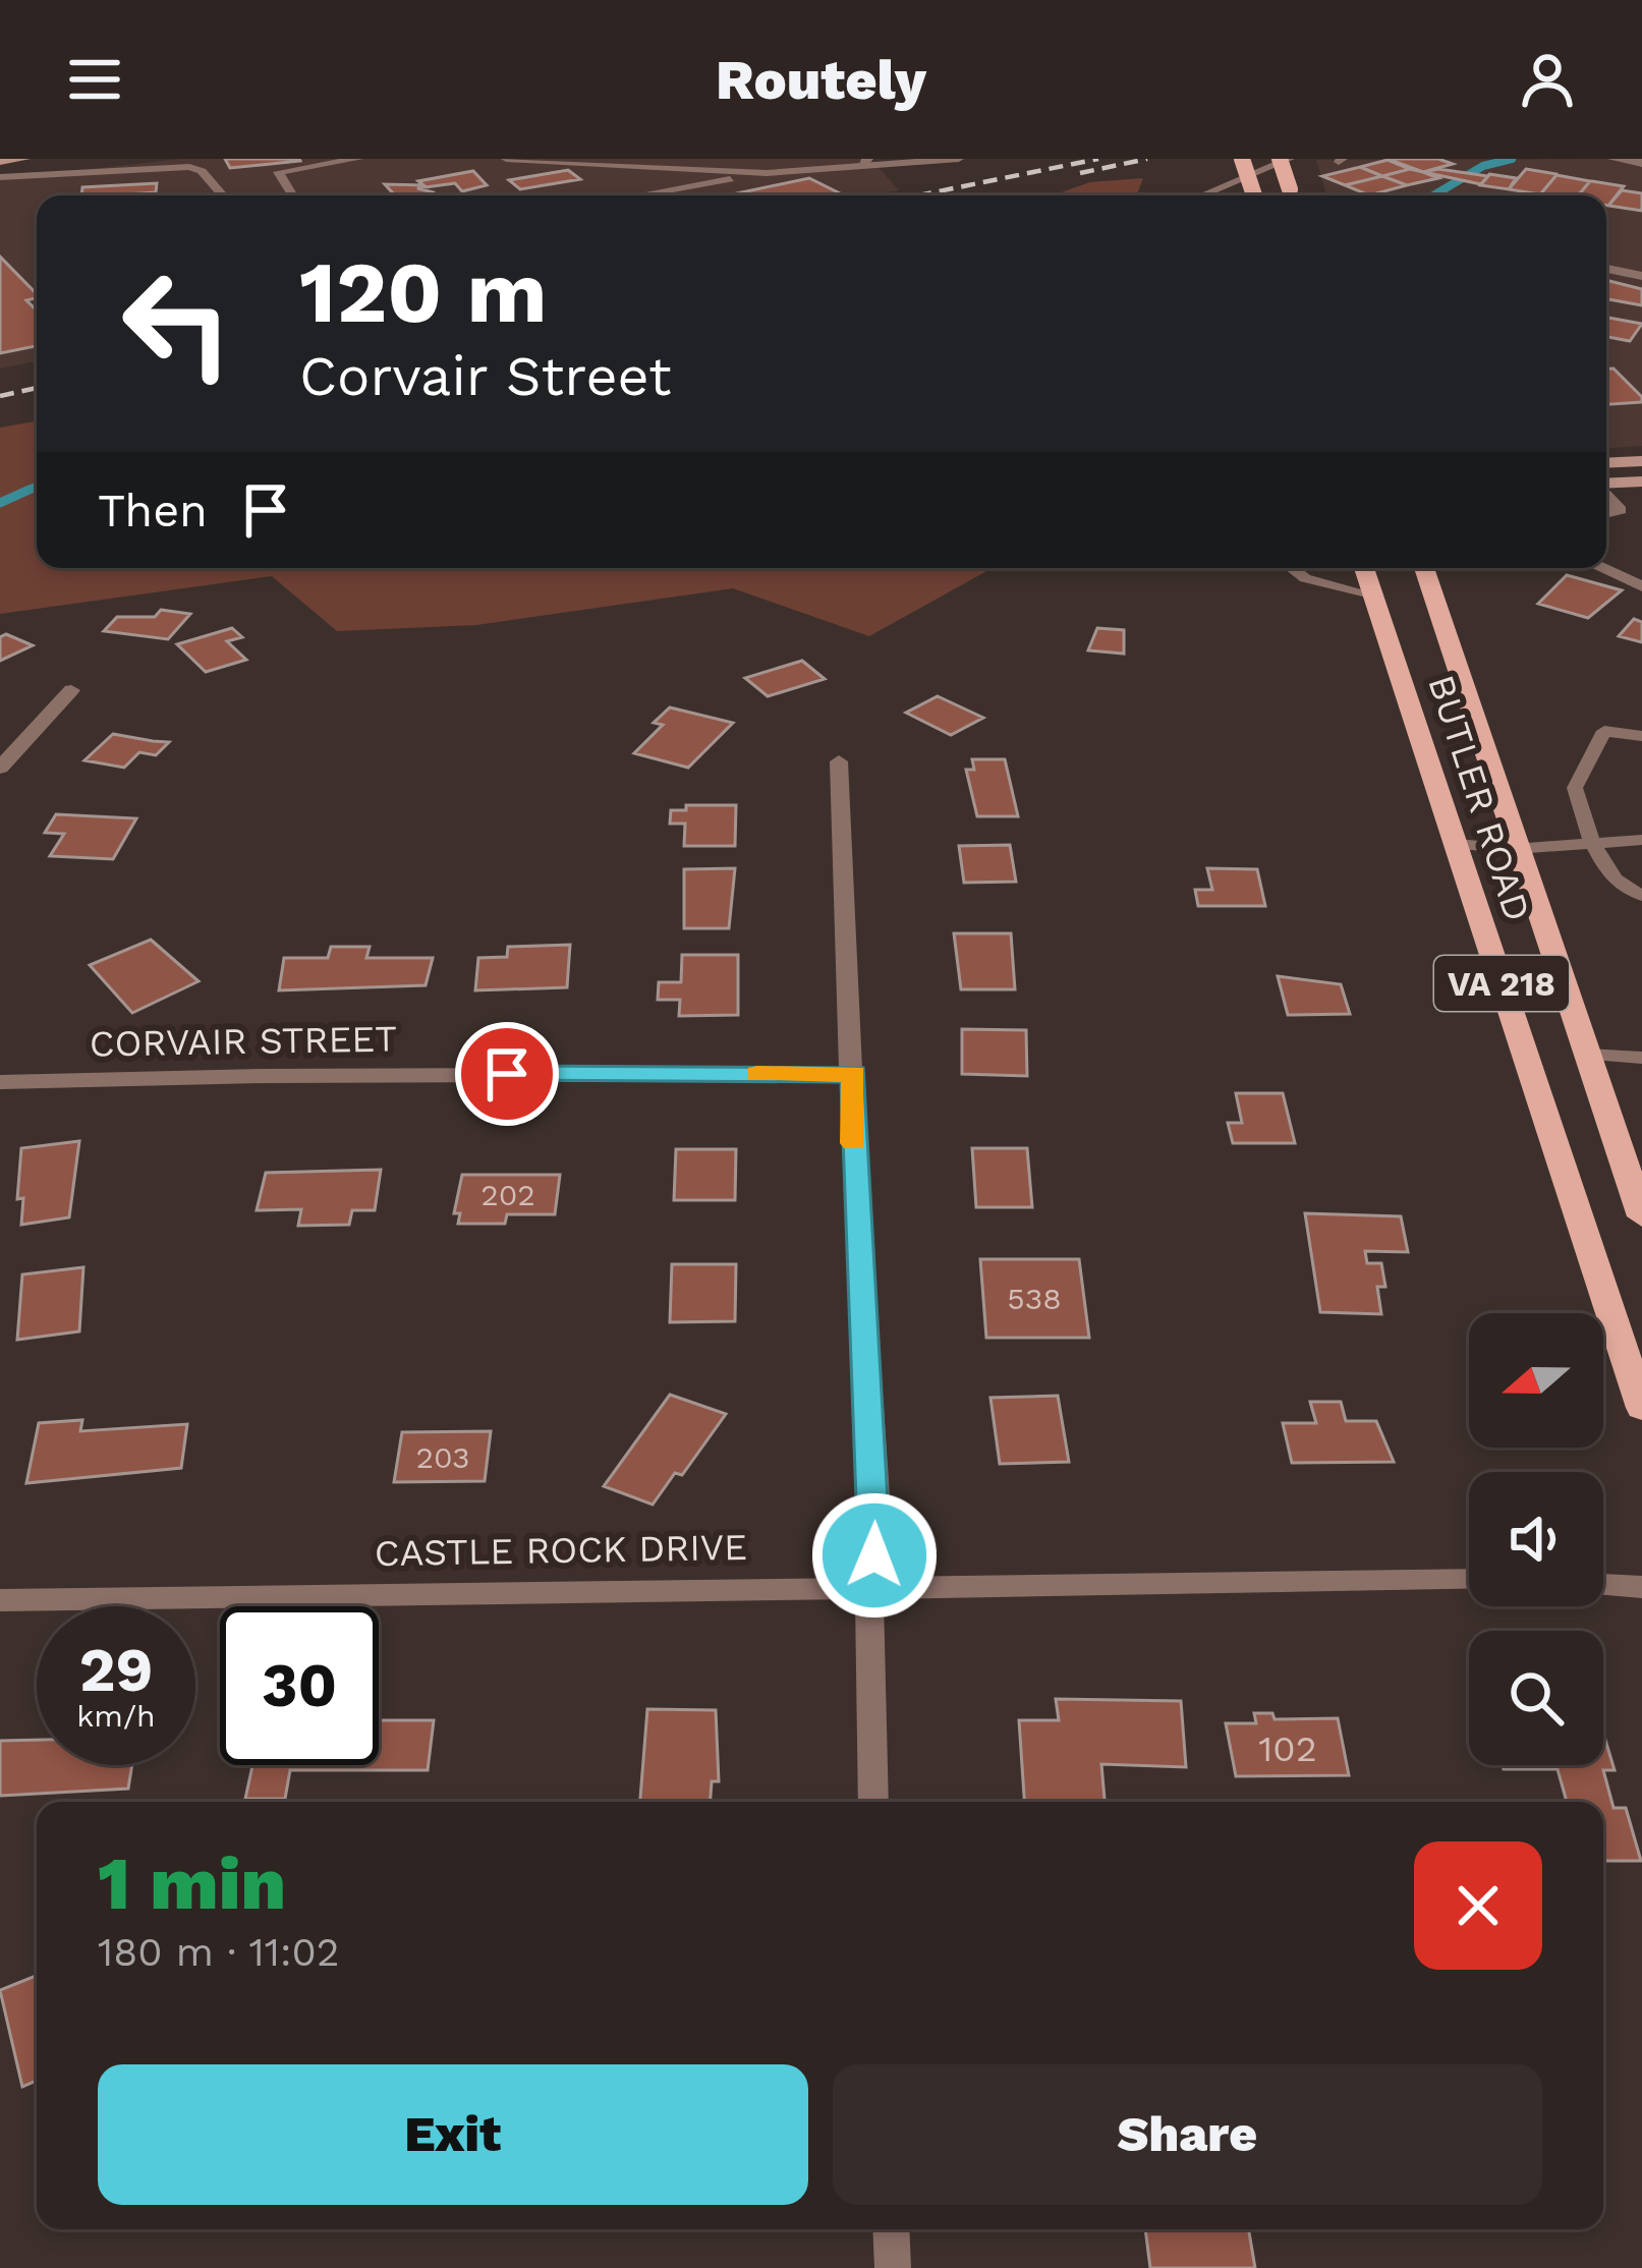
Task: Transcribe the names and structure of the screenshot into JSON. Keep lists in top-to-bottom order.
{
  "streets": {
    "main road": ["BUTLER ROAD", "VA 218"],
    "street": ["CORVAIR STREET", "CASTLE ROCK DRIVE"]
  },
  "house_numbers": [
    "202",
    "538",
    "203",
    "102"
  ],
  "north": "left",
  "page": {
    "header": "Routely",
    "turn": ["120 m", "Corvair Street"],
    "then": "Then",
    "speed": "29 km/h",
    "limit": "30",
    "heading": ["1 min", "180 m · 11:02"],
    "buttons": ["Exit", "Share"]
  }
}
